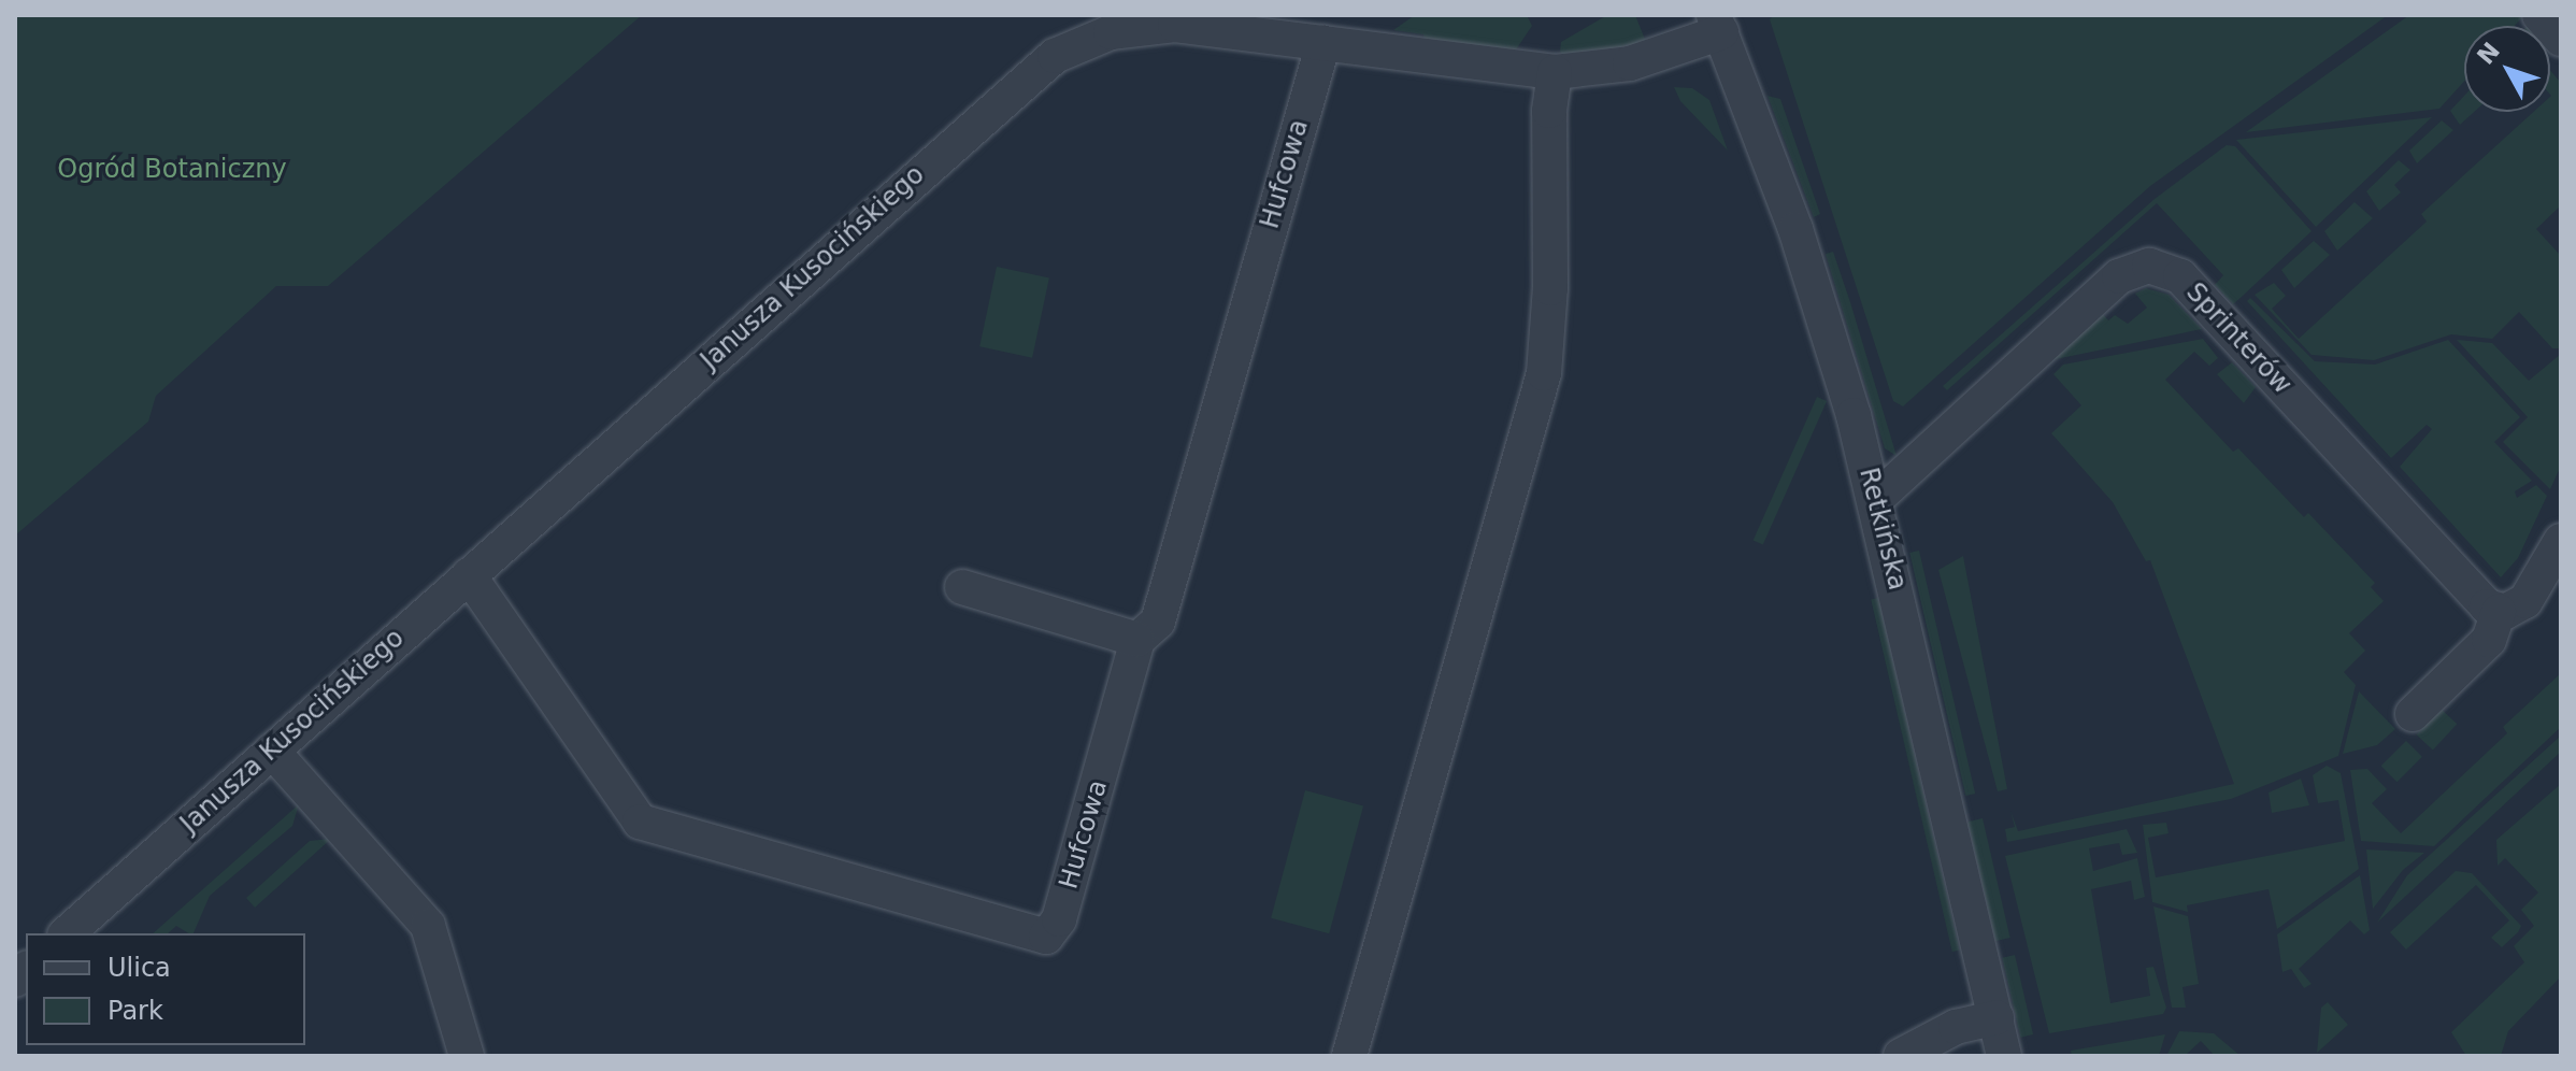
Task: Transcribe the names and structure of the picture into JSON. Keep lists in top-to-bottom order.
{
  "streets": {
    "street": [
      "Hufcowa",
      "Janusza Kusocińskiego",
      "Sprinterów",
      "Retkińska"
    ]
  },
  "crossings": [
    ["Hufcowa", "Janusza Kusocińskiego"],
    ["Janusza Kusocińskiego", "Retkińska"],
    ["Sprinterów", "Retkińska"]
  ],
  "parks": ["Ogród Botaniczny"],
  "legend": ["Ulica", "Park"],
  "north": "top left"
}
